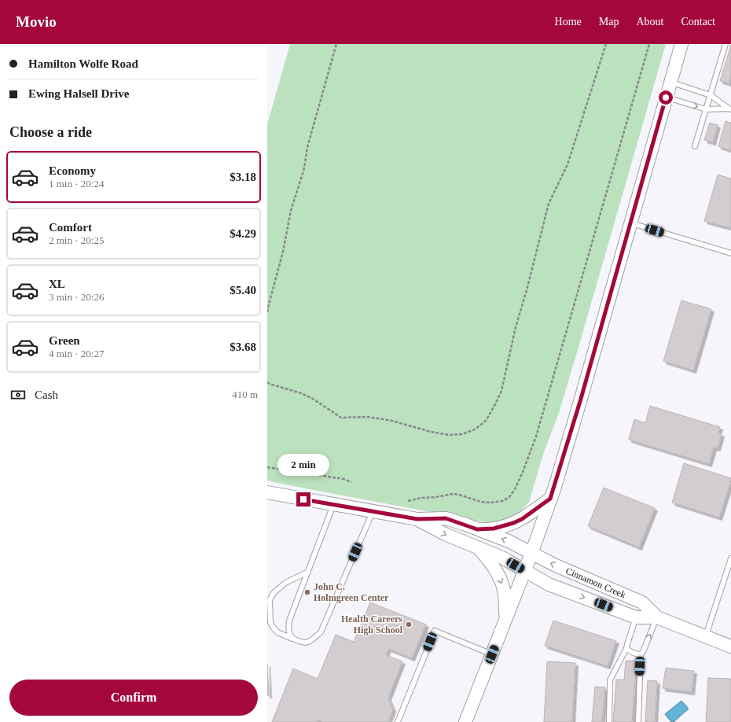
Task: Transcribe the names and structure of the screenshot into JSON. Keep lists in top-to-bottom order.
{
  "streets": {
    "street": ["Cinnamon Creek"]
  },
  "places": ["John C. Holmgreen Center", "Health Careers High School"],
  "page": {
    "header": "Movio",
    "nav": [
      "Home",
      "Map",
      "About",
      "Contact"
    ],
    "banner": ["Hamilton Wolfe Road", "Ewing Halsell Drive"],
    "heading": "Choose a ride",
    "list": [
      {
        "name": "Economy",
        "note": "1 min · 20:24",
        "value": "$3.18"
      },
      {
        "name": "Comfort",
        "note": "2 min · 20:25",
        "value": "$4.29"
      },
      {
        "name": "XL",
        "note": "3 min · 20:26",
        "value": "$5.40"
      },
      {
        "name": "Green",
        "note": "4 min · 20:27",
        "value": "$3.68"
      }
    ],
    "pay": ["Cash", "410 m"],
    "bubble": "2 min",
    "buttons": "Confirm"
  }
}
